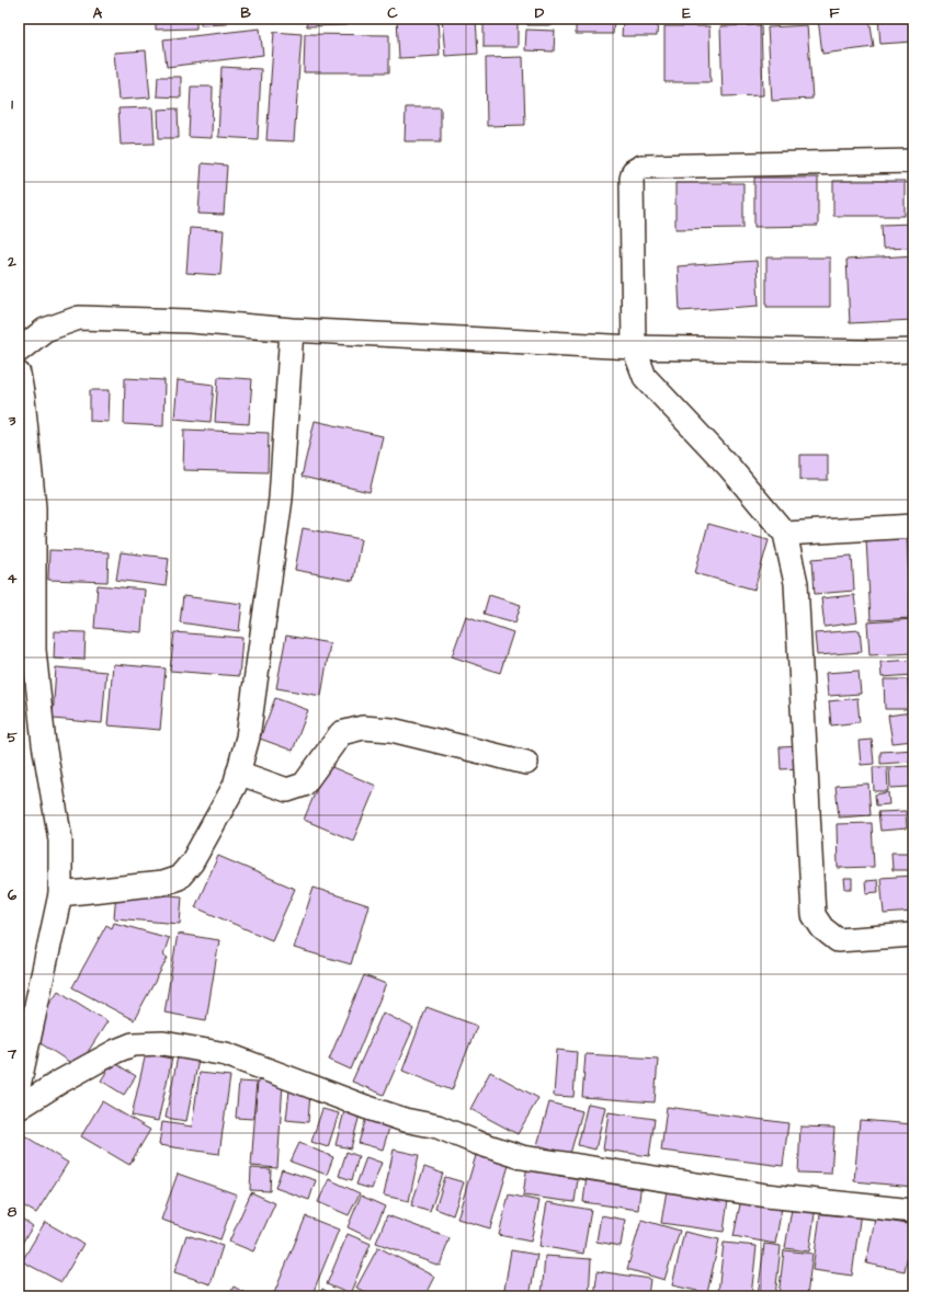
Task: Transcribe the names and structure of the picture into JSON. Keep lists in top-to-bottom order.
{
  "grid": {
    "columns": [
      "A",
      "B",
      "C",
      "D",
      "E",
      "F"
    ],
    "rows": [
      "1",
      "2",
      "3",
      "4",
      "5",
      "6",
      "7",
      "8"
    ]
  }
}
